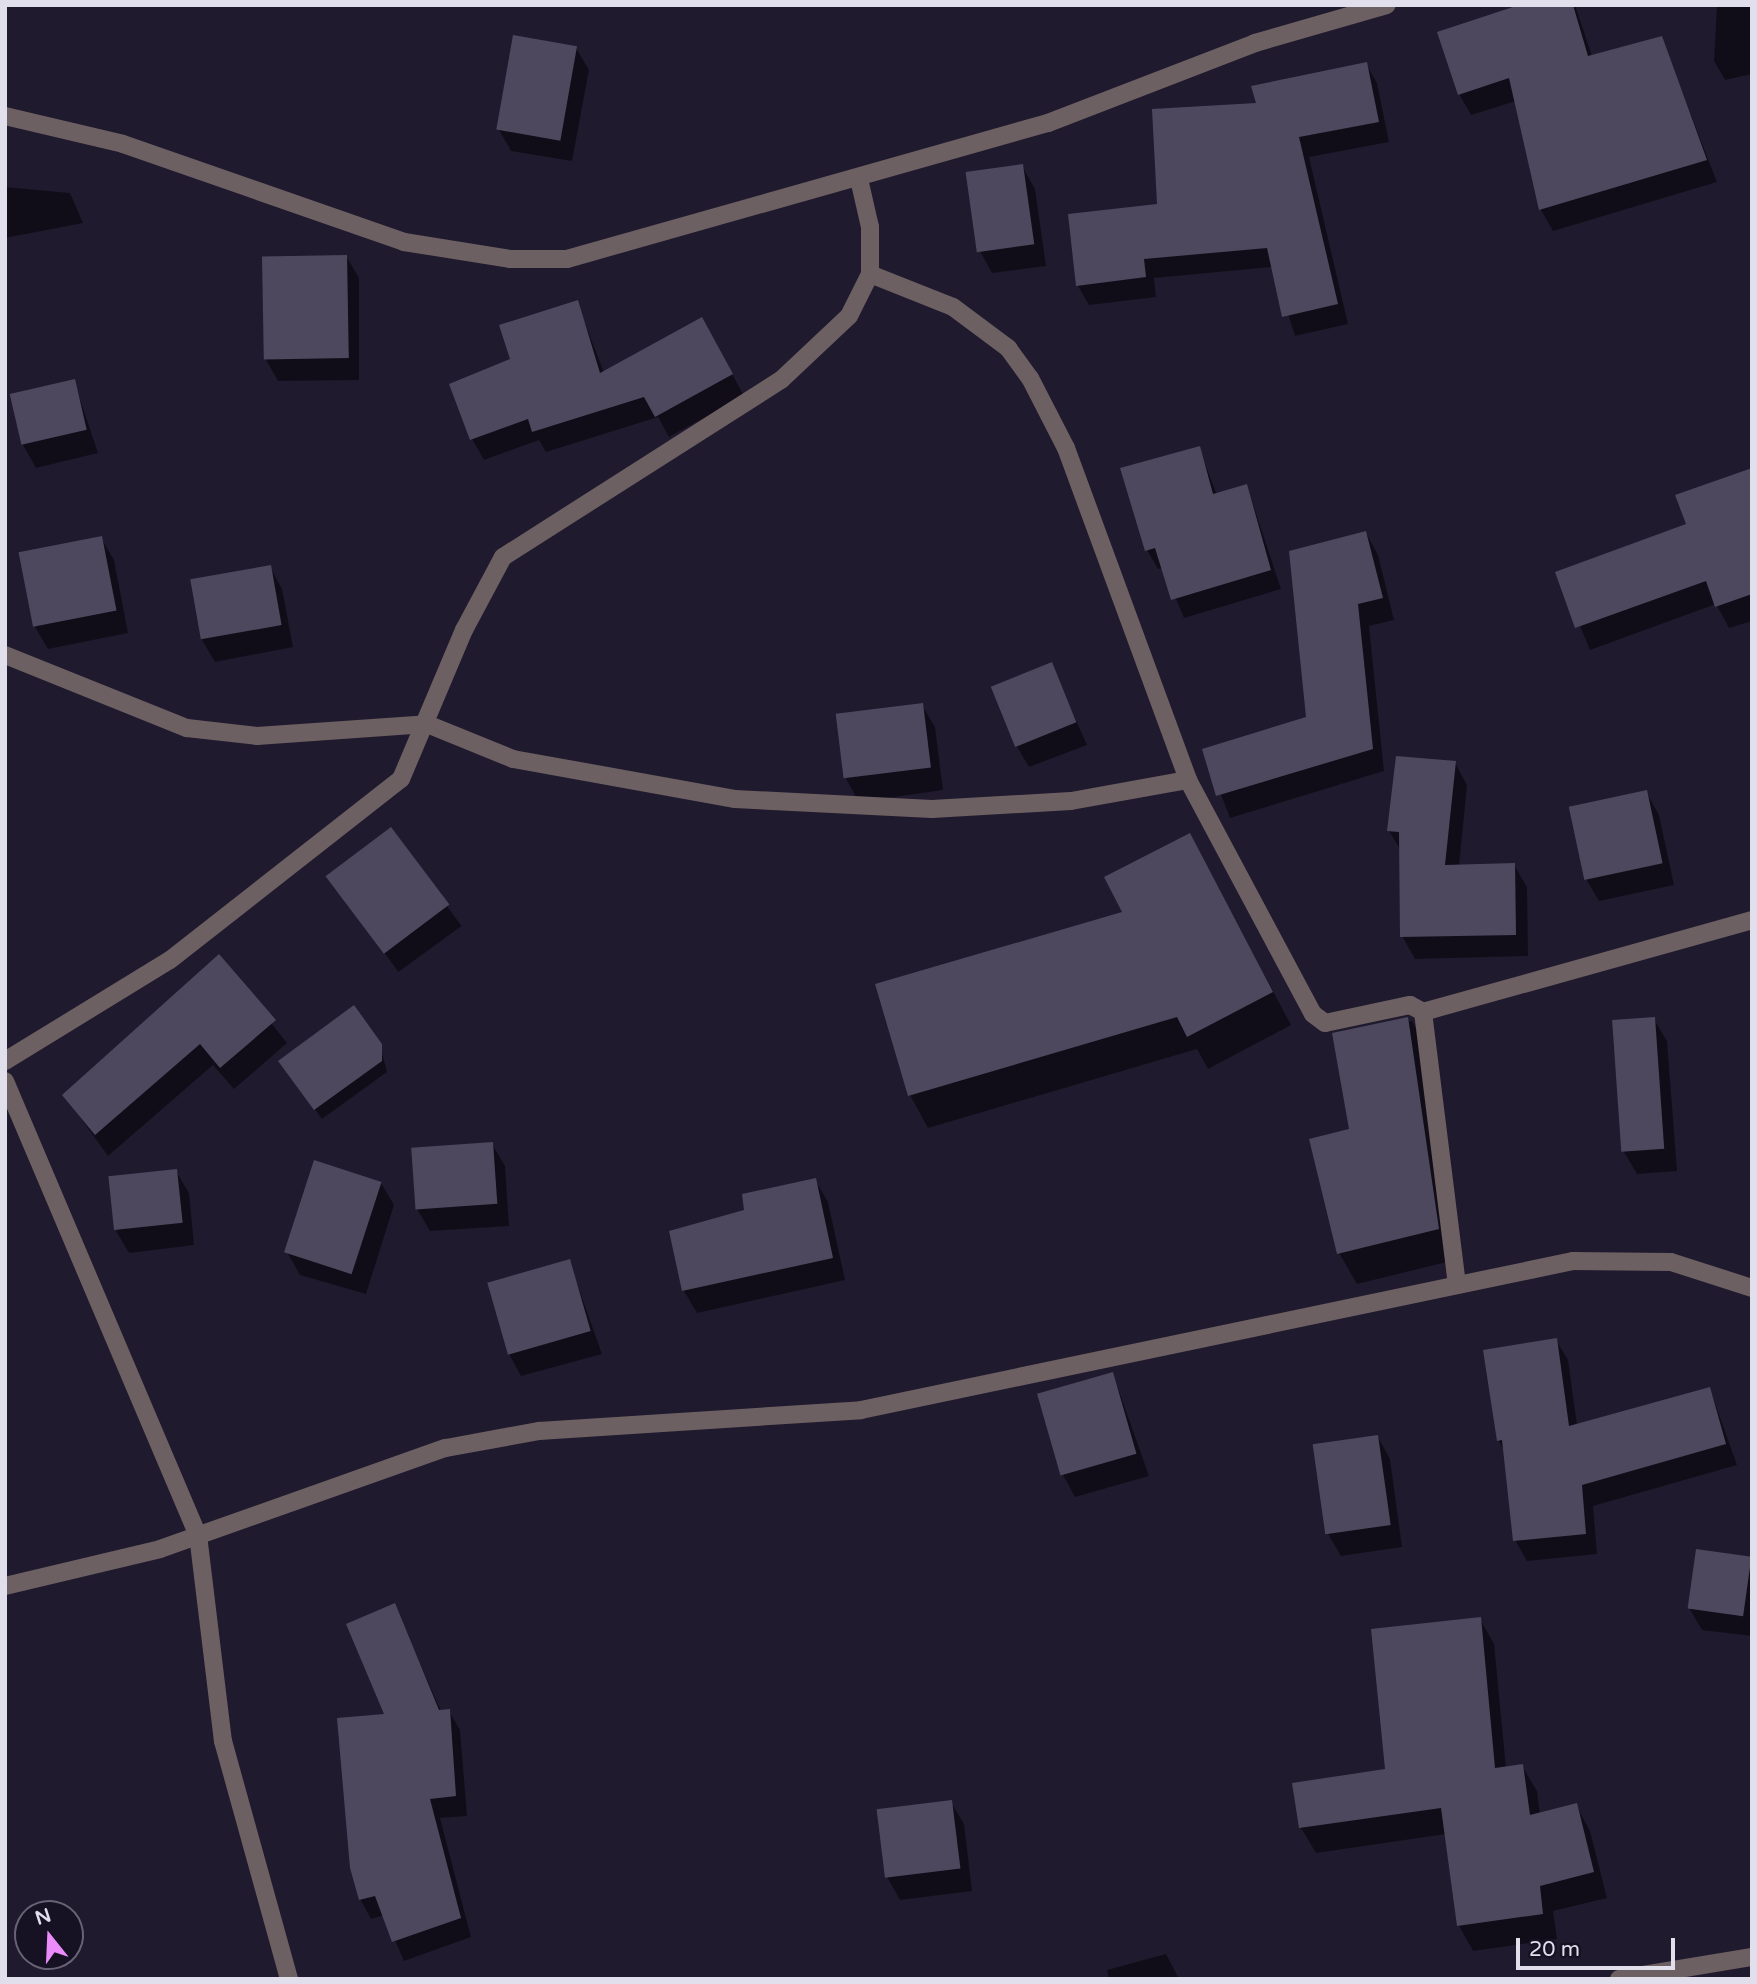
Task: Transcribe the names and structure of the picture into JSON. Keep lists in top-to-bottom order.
{
  "scale_bar": "20 m",
  "north": "top"
}
